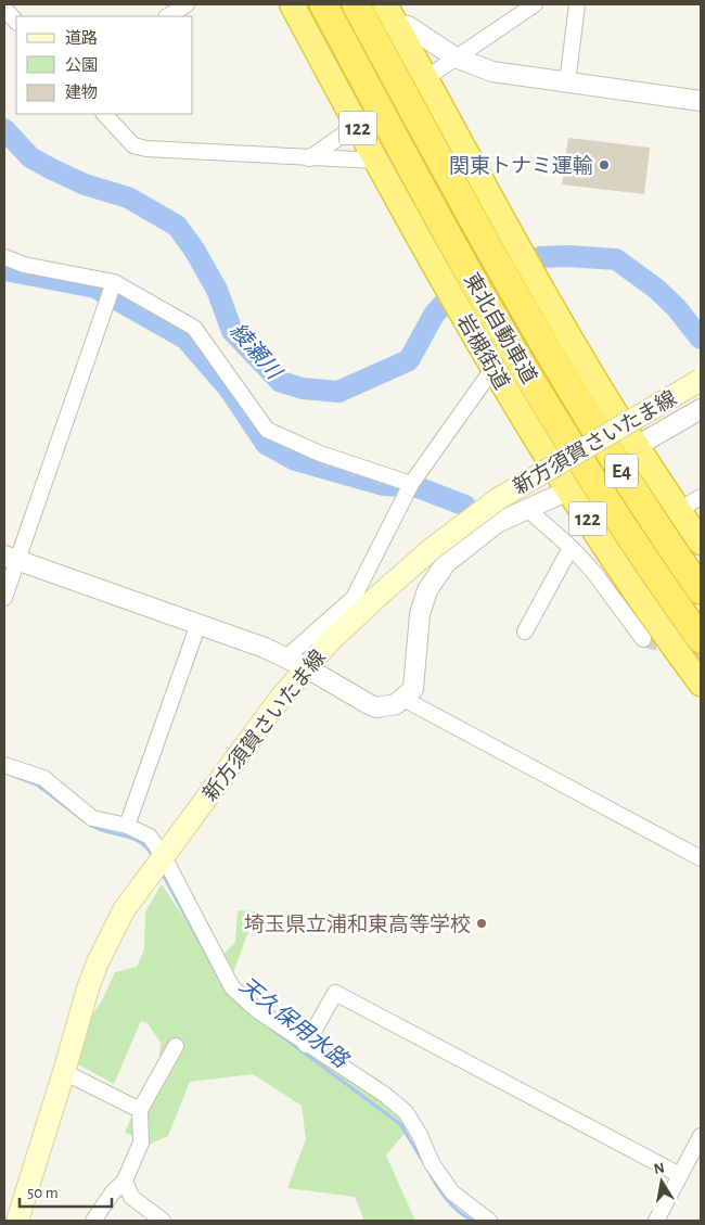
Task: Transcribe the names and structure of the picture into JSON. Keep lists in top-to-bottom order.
{
  "streets": {
    "highway": [
      "122",
      "東北自動車道",
      "岩槻街道",
      "E4"
    ],
    "main road": ["新方須賀さいたま線"]
  },
  "water": ["綾瀬川", "天久保用水路"],
  "places": ["関東トナミ運輸", "埼玉県立浦和東高等学校"],
  "legend": ["道路", "公園", "建物"],
  "scale_bar": "50 m",
  "north": "top"
}
